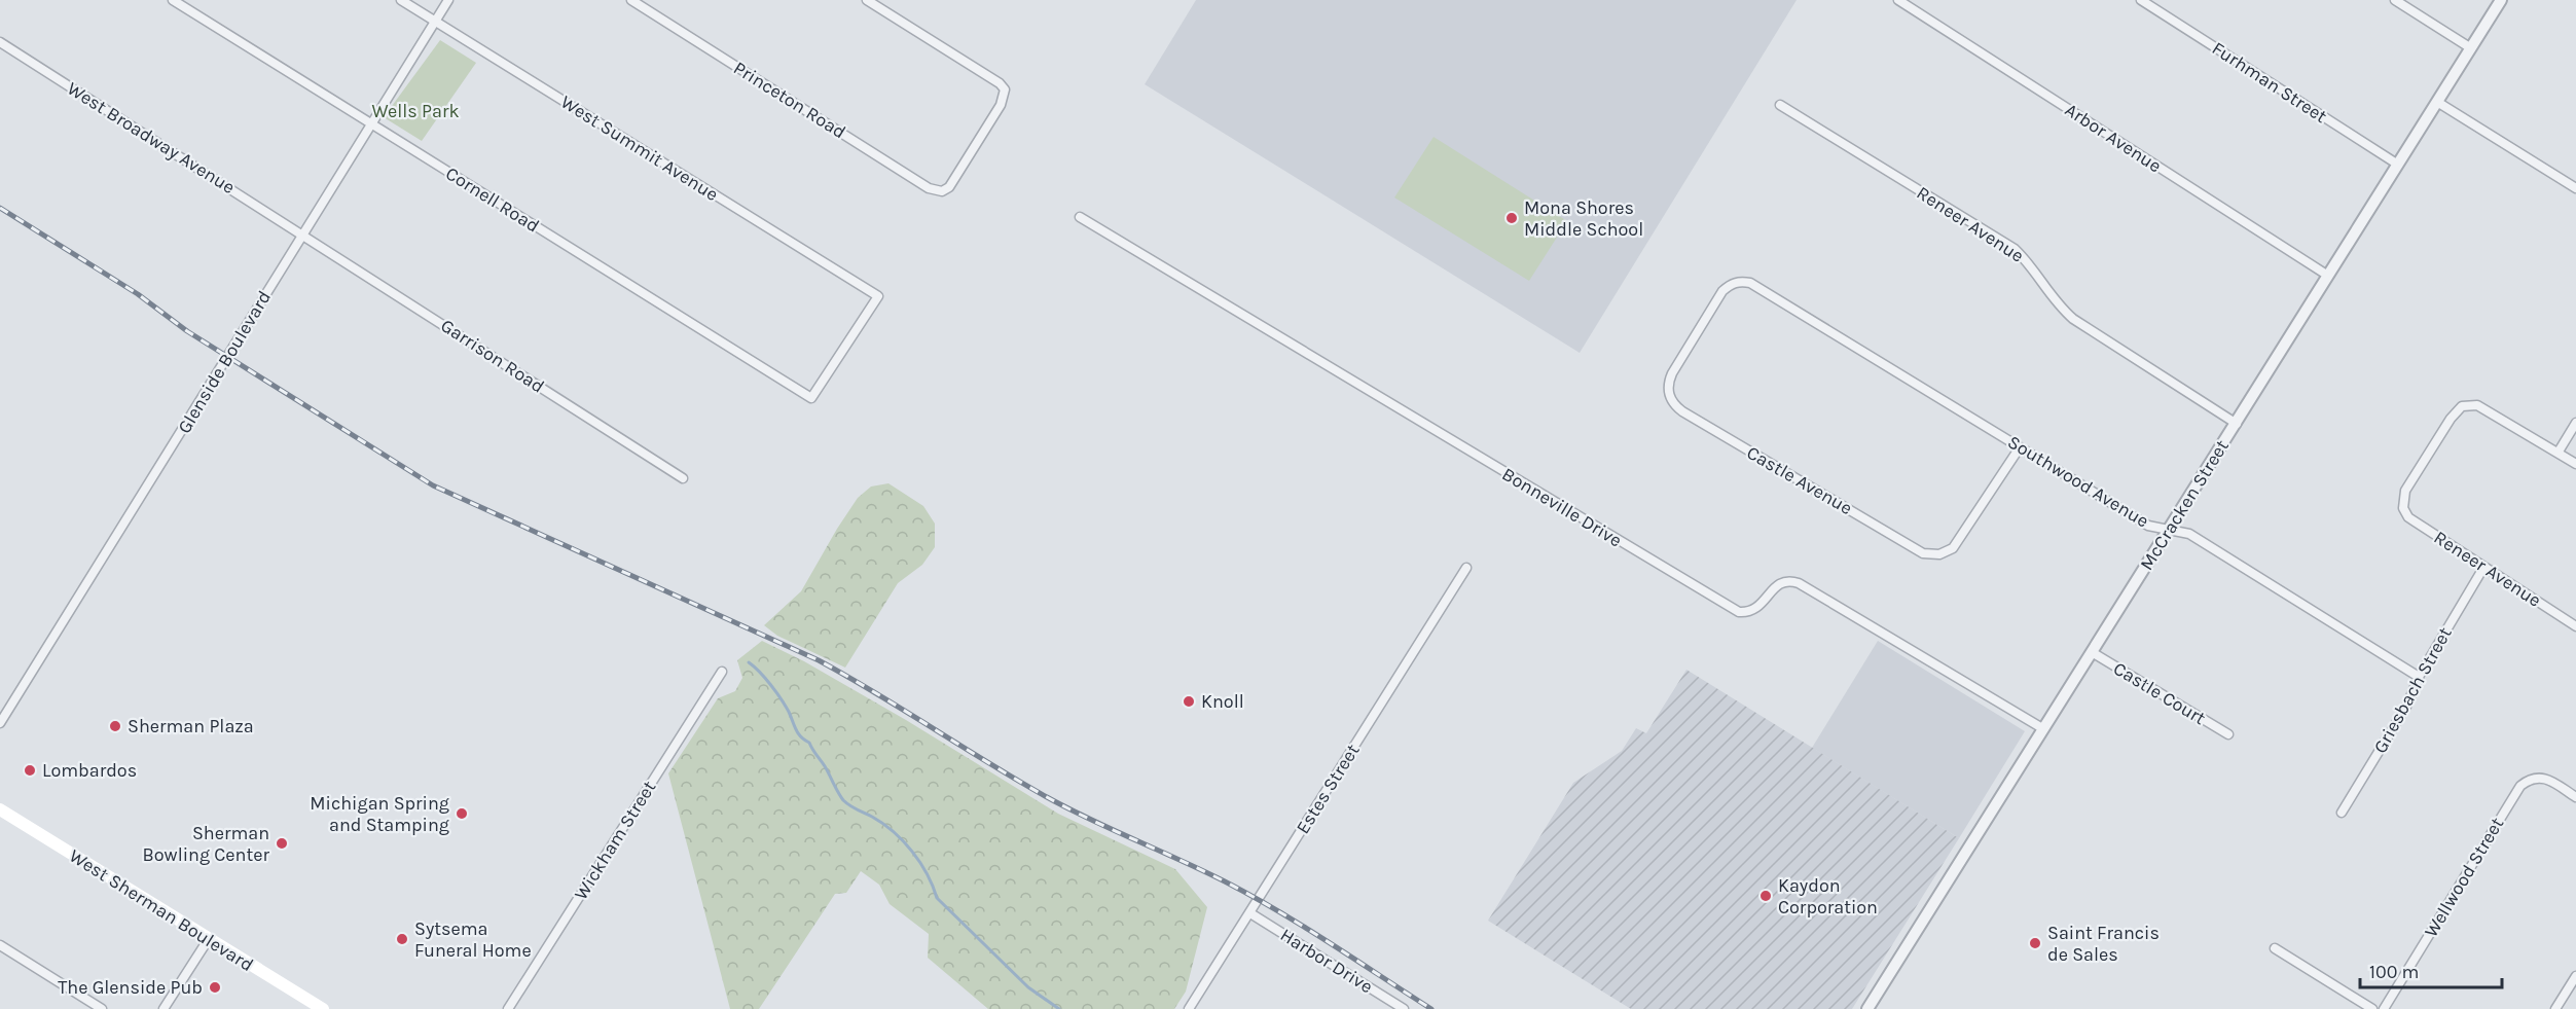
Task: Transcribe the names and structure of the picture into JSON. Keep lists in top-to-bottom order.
{
  "streets": {
    "main road": ["West Sherman Boulevard"],
    "street": [
      "Furhman Street",
      "Princeton Road",
      "West Broadway Avenue",
      "Arbor Avenue",
      "West Summit Avenue",
      "Cornell Road",
      "Reneer Avenue",
      "Garrison Road",
      "Glenside Boulevard",
      "Castle Avenue",
      "Southwood Avenue",
      "McCracken Street",
      "Bonneville Drive",
      "Griesbach Street",
      "Castle Court",
      "Estes Street",
      "Wickham Street",
      "Wellwood Street",
      "Harbor Drive"
    ]
  },
  "crossings": [
    ["Furhman Street", "McCracken Street"],
    ["West Broadway Avenue", "Garrison Road"],
    ["West Broadway Avenue", "Glenside Boulevard"],
    ["Arbor Avenue", "McCracken Street"],
    ["West Summit Avenue", "Cornell Road"],
    ["West Summit Avenue", "Glenside Boulevard"],
    ["Cornell Road", "Glenside Boulevard"],
    ["Reneer Avenue", "McCracken Street"],
    ["Reneer Avenue", "Griesbach Street"],
    ["Garrison Road", "Glenside Boulevard"],
    ["Castle Avenue", "Southwood Avenue"],
    ["Southwood Avenue", "McCracken Street"],
    ["Southwood Avenue", "Griesbach Street"],
    ["McCracken Street", "Bonneville Drive"],
    ["McCracken Street", "Castle Court"],
    ["Estes Street", "Harbor Drive"]
  ],
  "parks": ["Wells Park"],
  "places": [
    "Mona Shores Middle School",
    "Knoll",
    "Sherman Plaza",
    "Lombardos",
    "Michigan Spring and Stamping",
    "Sherman Bowling Center",
    "Kaydon Corporation",
    "Sytsema Funeral Home",
    "Saint Francis de Sales",
    "The Glenside Pub"
  ],
  "scale_bar": "100 m"
}
